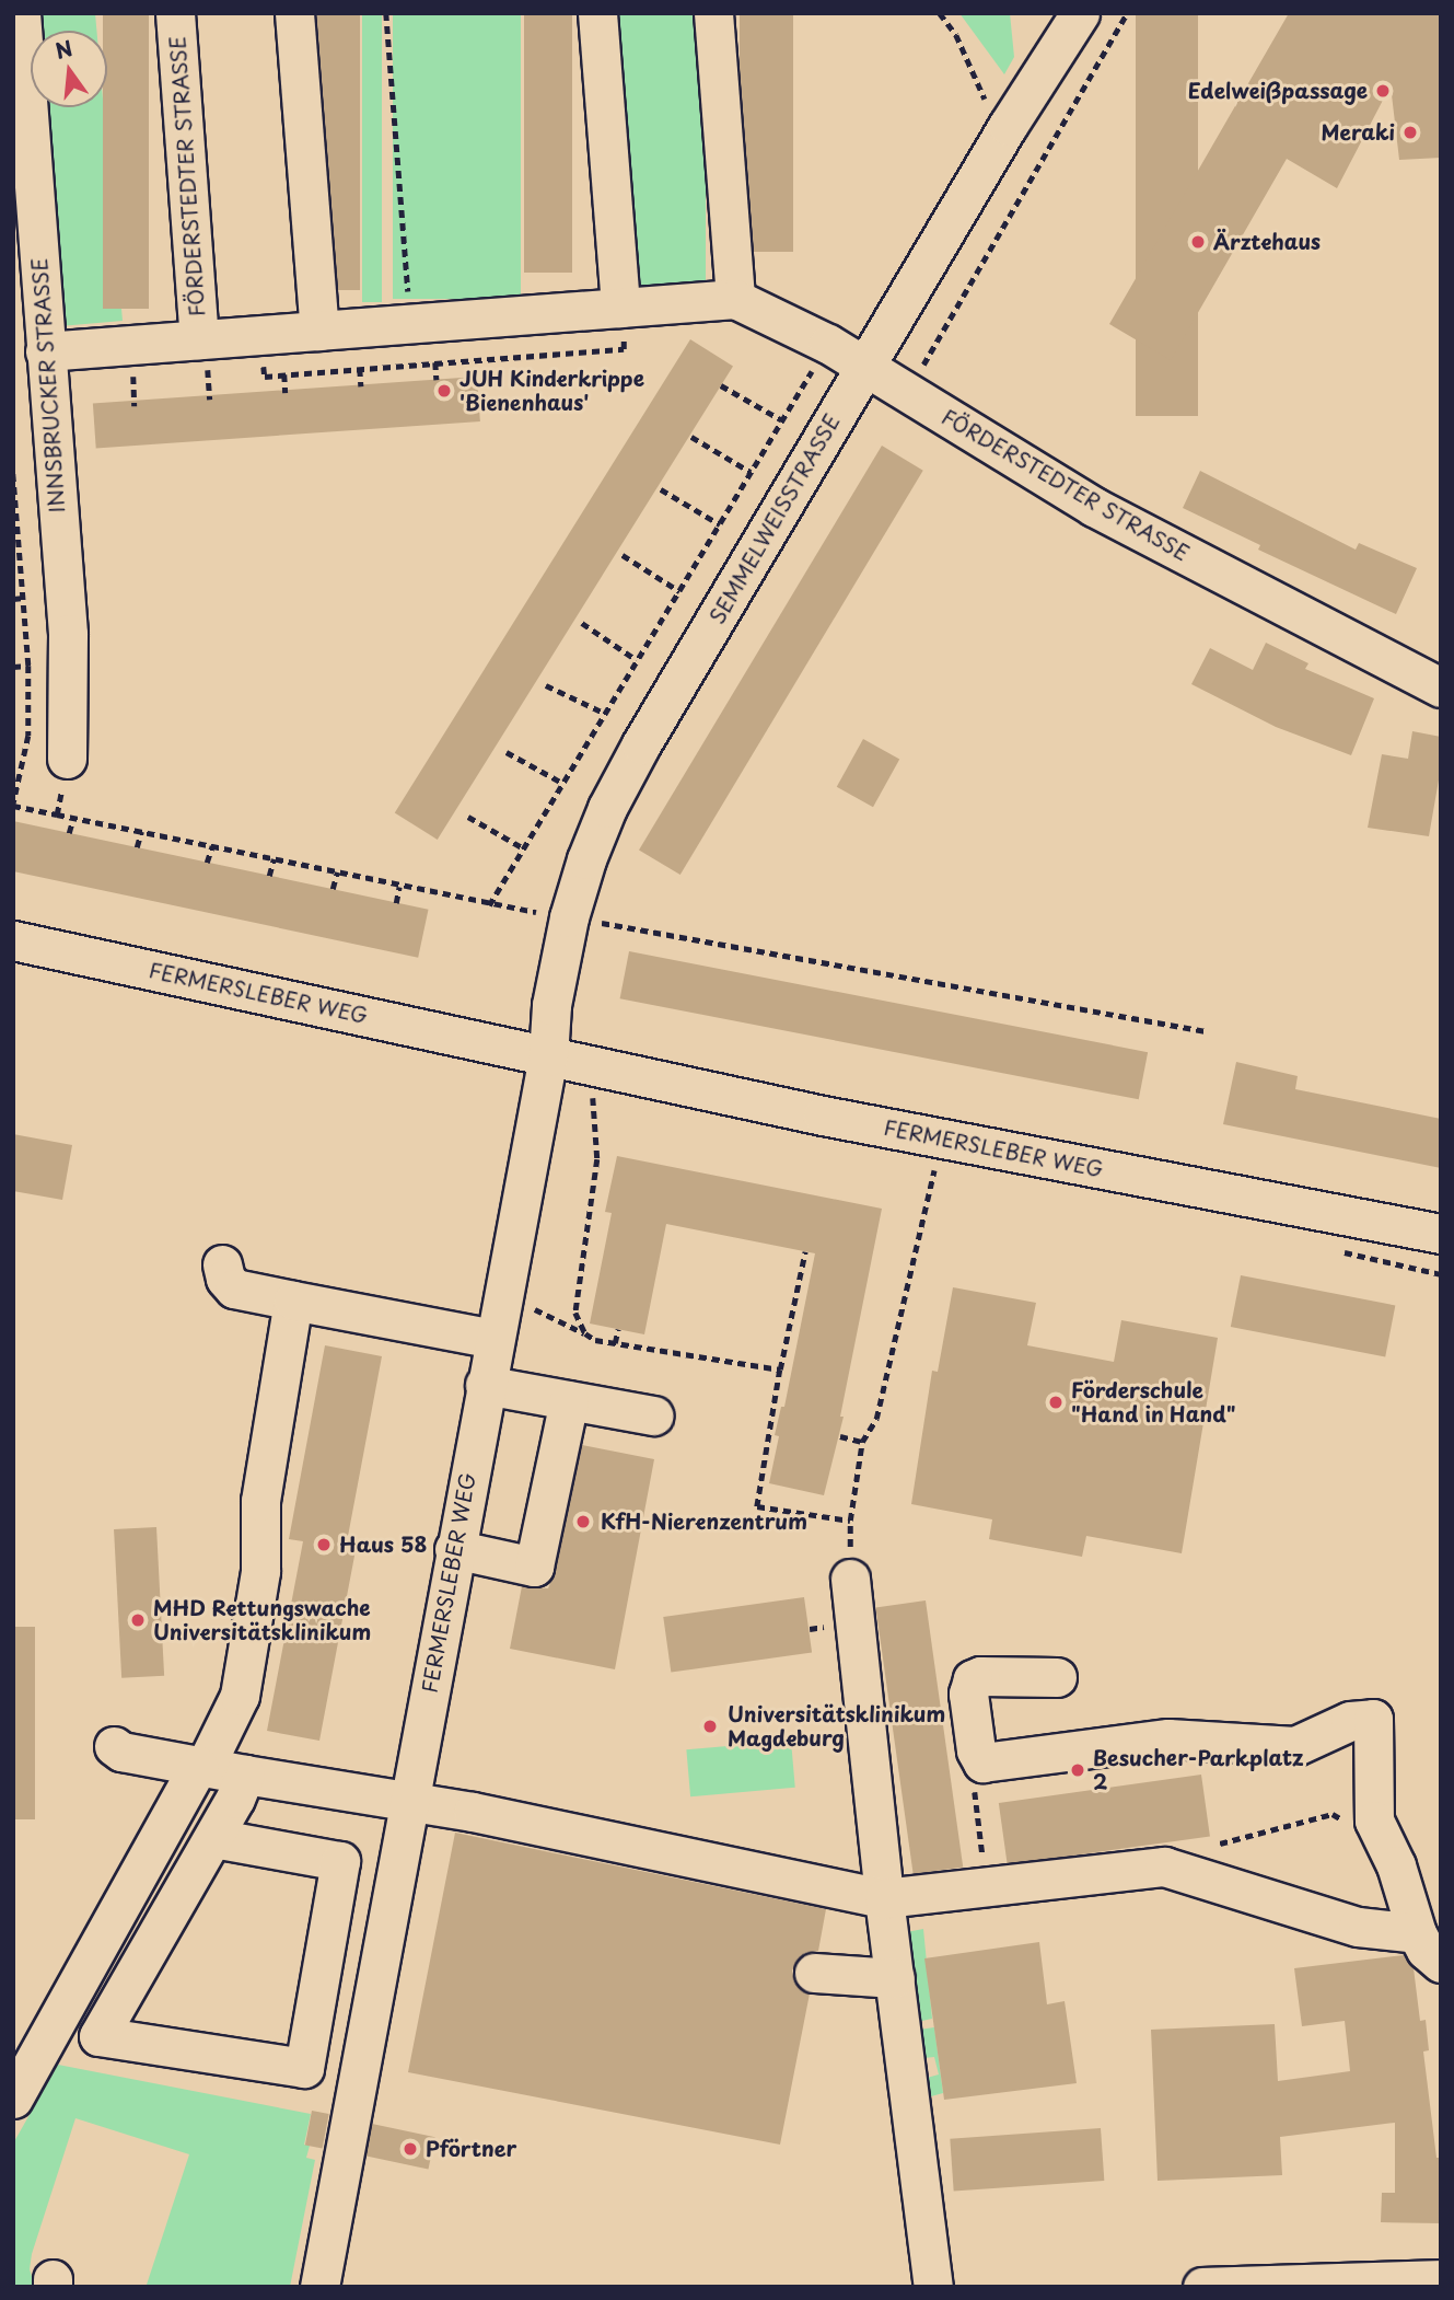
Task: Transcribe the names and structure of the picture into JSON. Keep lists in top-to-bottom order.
{
  "streets": {
    "street": [
      "FÖRDERSTEDTER STRASSE",
      "INNSBRUCKER STRASSE",
      "SEMMELWEISSTRASSE",
      "FERMERSLEBER WEG"
    ]
  },
  "crossings": [
    ["FÖRDERSTEDTER STRASSE", "INNSBRUCKER STRASSE"],
    ["FÖRDERSTEDTER STRASSE", "SEMMELWEISSTRASSE"],
    ["SEMMELWEISSTRASSE", "FERMERSLEBER WEG"]
  ],
  "places": [
    "Edelweißpassage",
    "Meraki",
    "Ärztehaus",
    "JUH Kinderkrippe 'Bienenhaus'",
    "Förderschule \"Hand in Hand\"",
    "KfH-Nierenzentrum",
    "Haus 58",
    "MHD Rettungswache Universitätsklinikum",
    "Universitätsklinikum Magdeburg",
    "Besucher-Parkplatz 2",
    "Pförtner"
  ],
  "north": "top"
}
